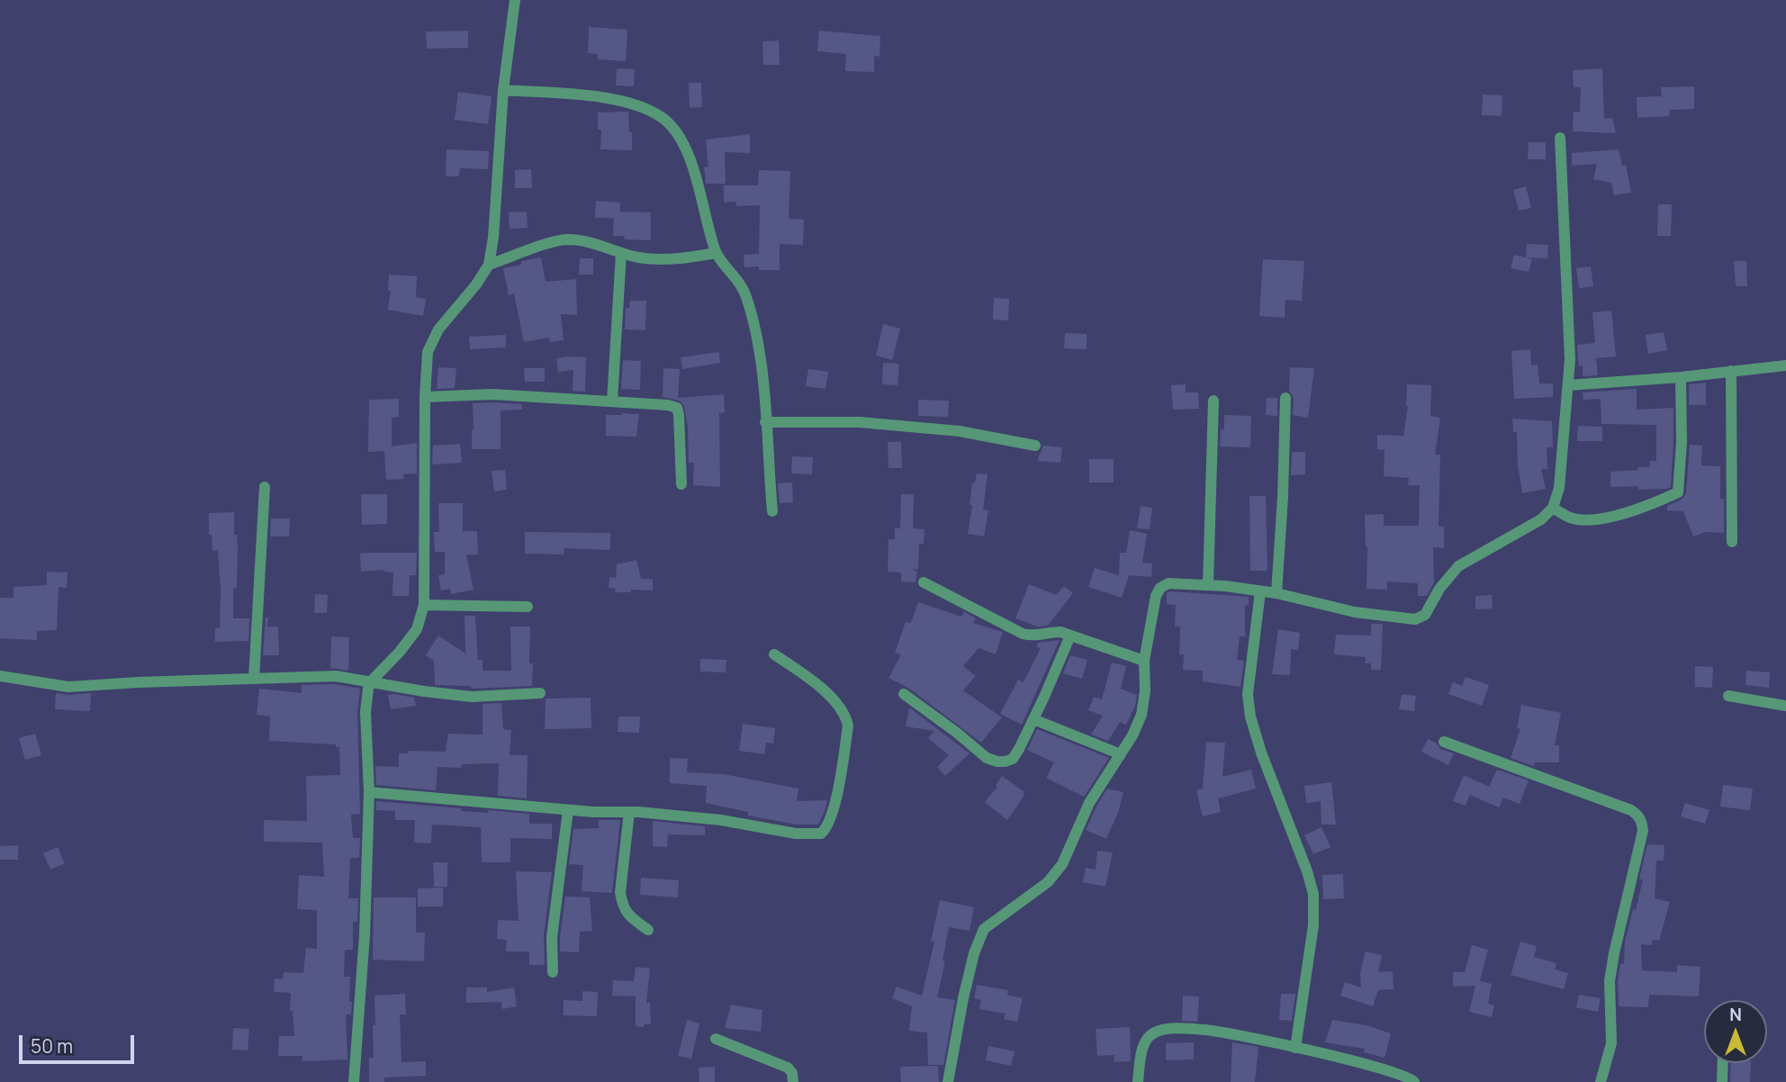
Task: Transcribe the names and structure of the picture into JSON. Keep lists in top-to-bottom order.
{
  "scale_bar": "50 m",
  "north": "top"
}
